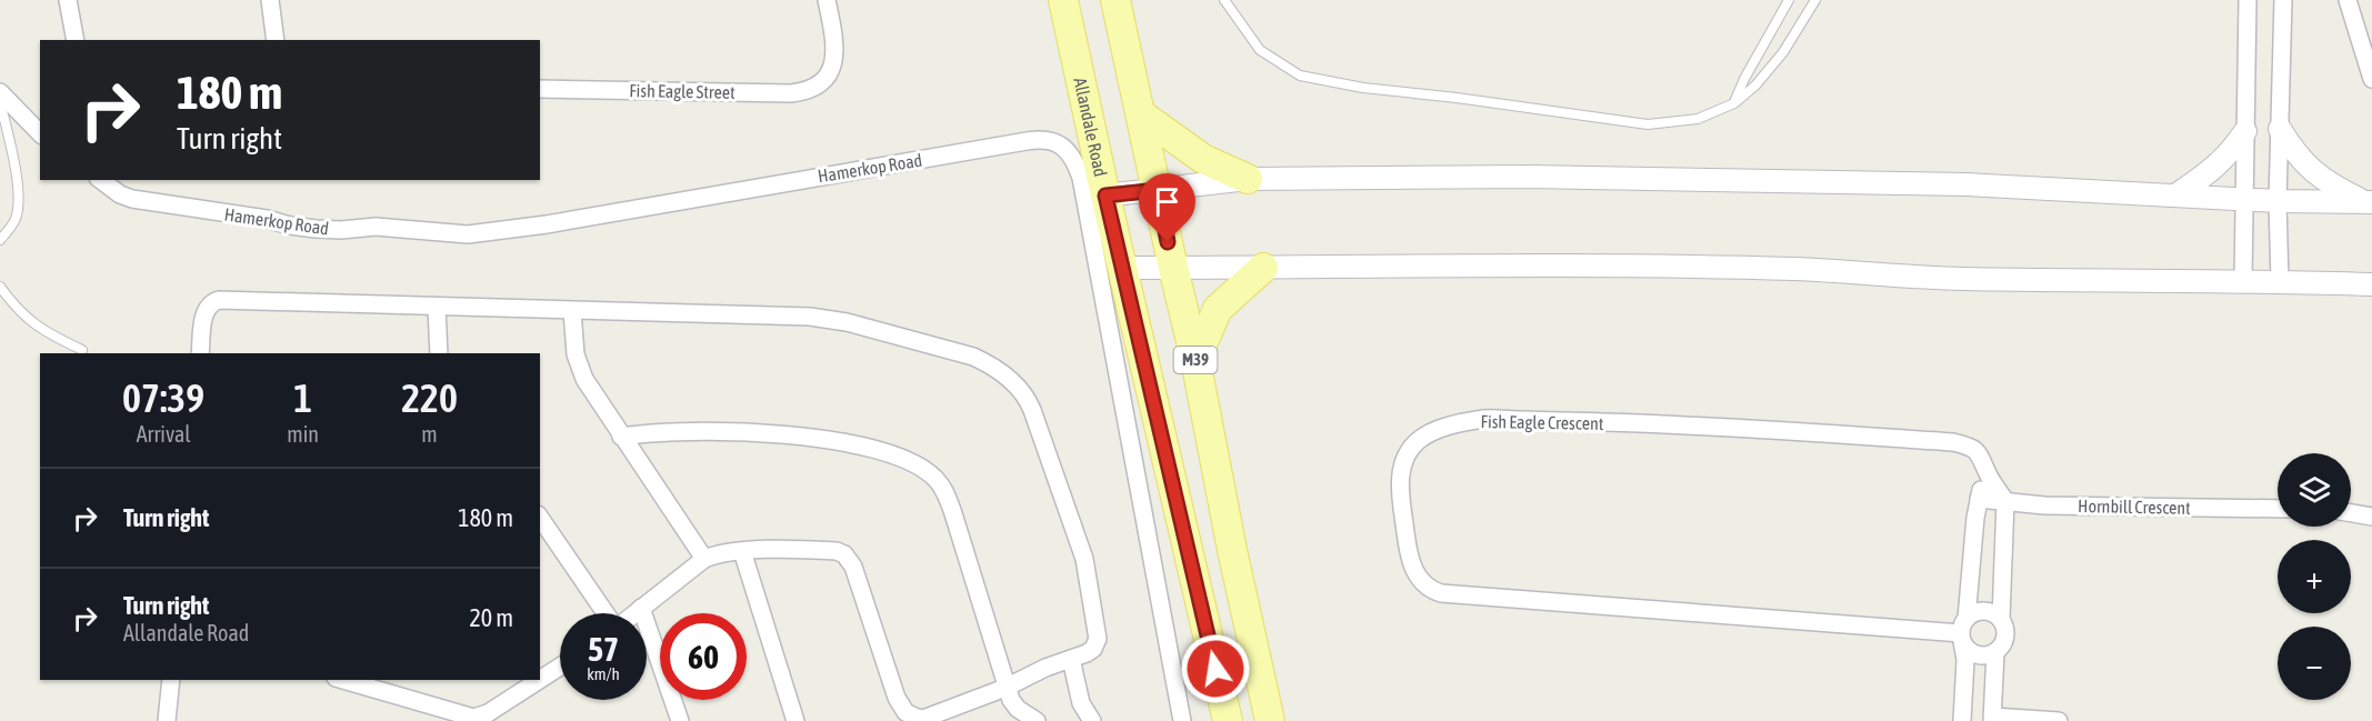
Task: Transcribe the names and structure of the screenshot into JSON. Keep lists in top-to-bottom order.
{
  "streets": {
    "main road": ["Allandale Road", "M39"],
    "street": [
      "Fish Eagle Street",
      "Hamerkop Road",
      "Fish Eagle Crescent",
      "Hornbill Crescent"
    ]
  },
  "crossings": [
    ["Fish Eagle Crescent", "Hornbill Crescent"]
  ],
  "page": {
    "turn": ["180 m", "Turn right"],
    "eta": [
      "07:39",
      "Arrival",
      "1",
      "min",
      "220",
      "m"
    ],
    "map_buttons": ["+", "−"],
    "list": [
      {
        "name": "Turn right",
        "value": "180 m"
      },
      {
        "name": "Turn right",
        "note": "Allandale Road",
        "value": "20 m"
      }
    ],
    "speed": "57 km/h",
    "limit": "60"
  }
}
